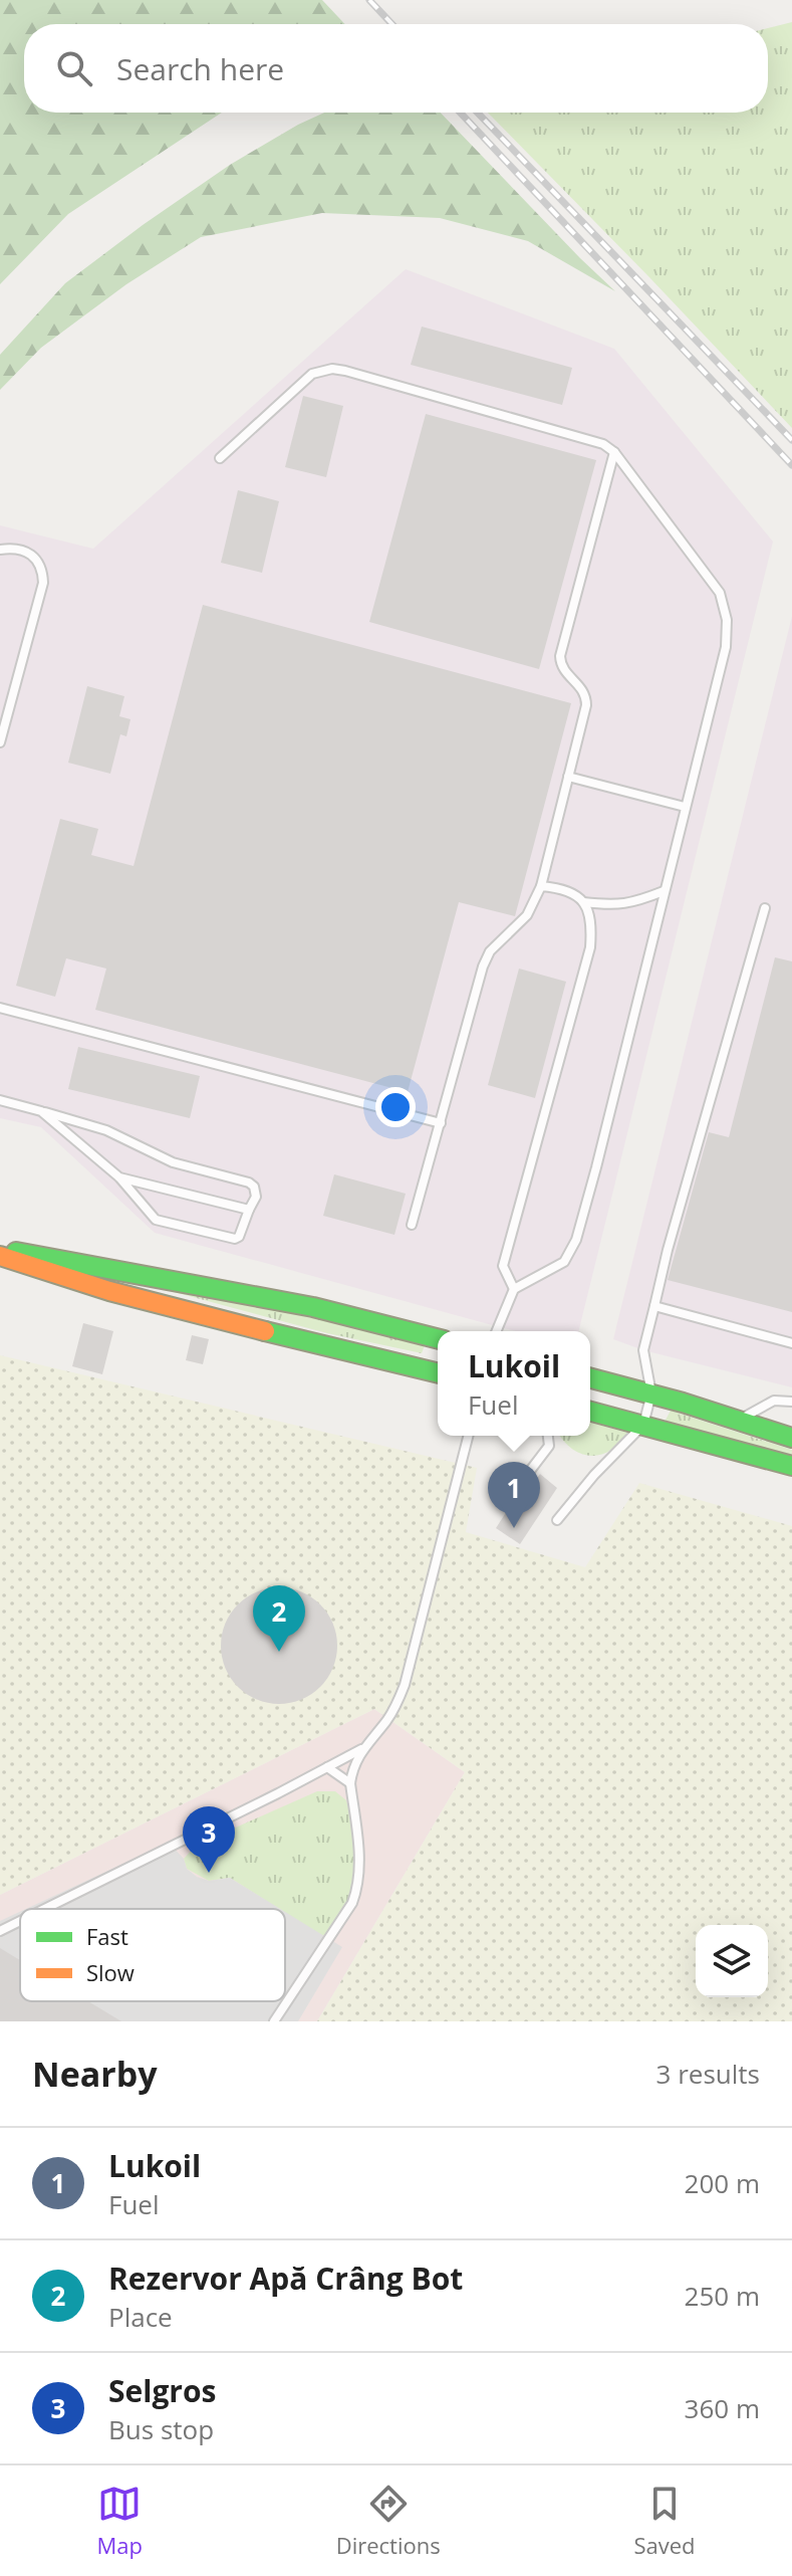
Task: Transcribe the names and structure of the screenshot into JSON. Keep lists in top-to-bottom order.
{
  "legend": ["Fast", "Slow"],
  "page": {
    "search": "Search here",
    "popup": ["Lukoil", "Fuel"],
    "pins": ["1", "2", "3"],
    "heading": ["Nearby", "3 results"],
    "list": [
      {
        "mark": "1",
        "name": "Lukoil",
        "note": "Fuel",
        "value": "200 m"
      },
      {
        "mark": "2",
        "name": "Rezervor Apă Crâng Bot",
        "note": "Place",
        "value": "250 m"
      },
      {
        "mark": "3",
        "name": "Selgros",
        "note": "Bus stop",
        "value": "360 m"
      }
    ],
    "nav": ["Map", "Directions", "Saved"]
  }
}
